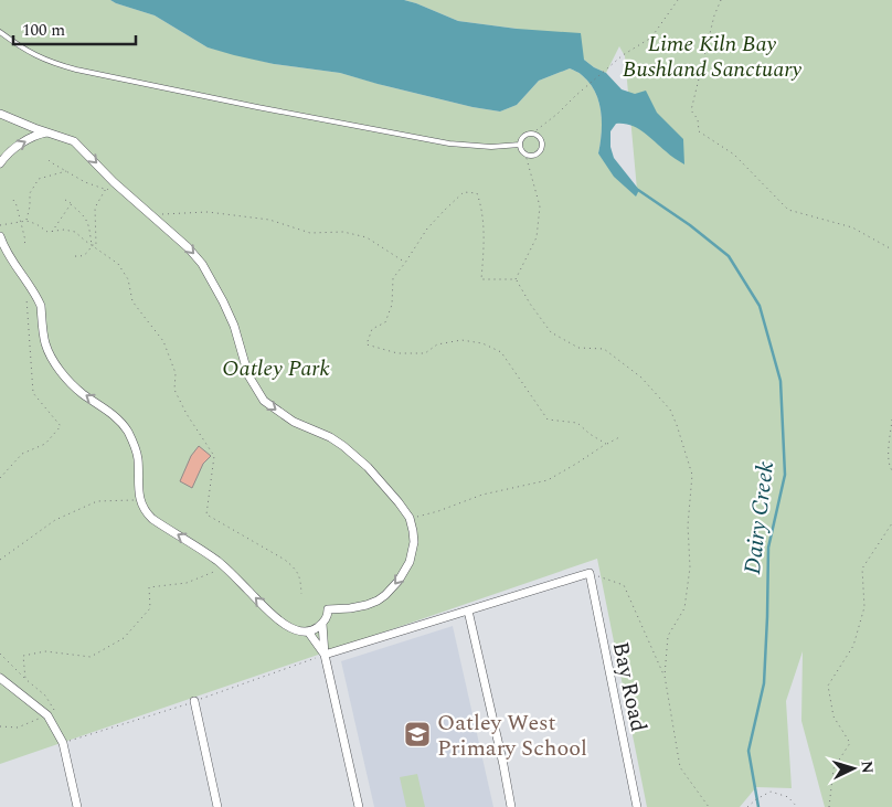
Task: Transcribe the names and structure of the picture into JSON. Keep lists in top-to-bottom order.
{
  "streets": {
    "street": ["Bay Road"]
  },
  "water": ["Dairy Creek"],
  "parks": ["Lime Kiln Bay Bushland Sanctuary", "Oatley Park"],
  "places": {
    "school or university": ["Oatley West Primary School"]
  },
  "scale_bar": "100 m",
  "north": "right"
}
